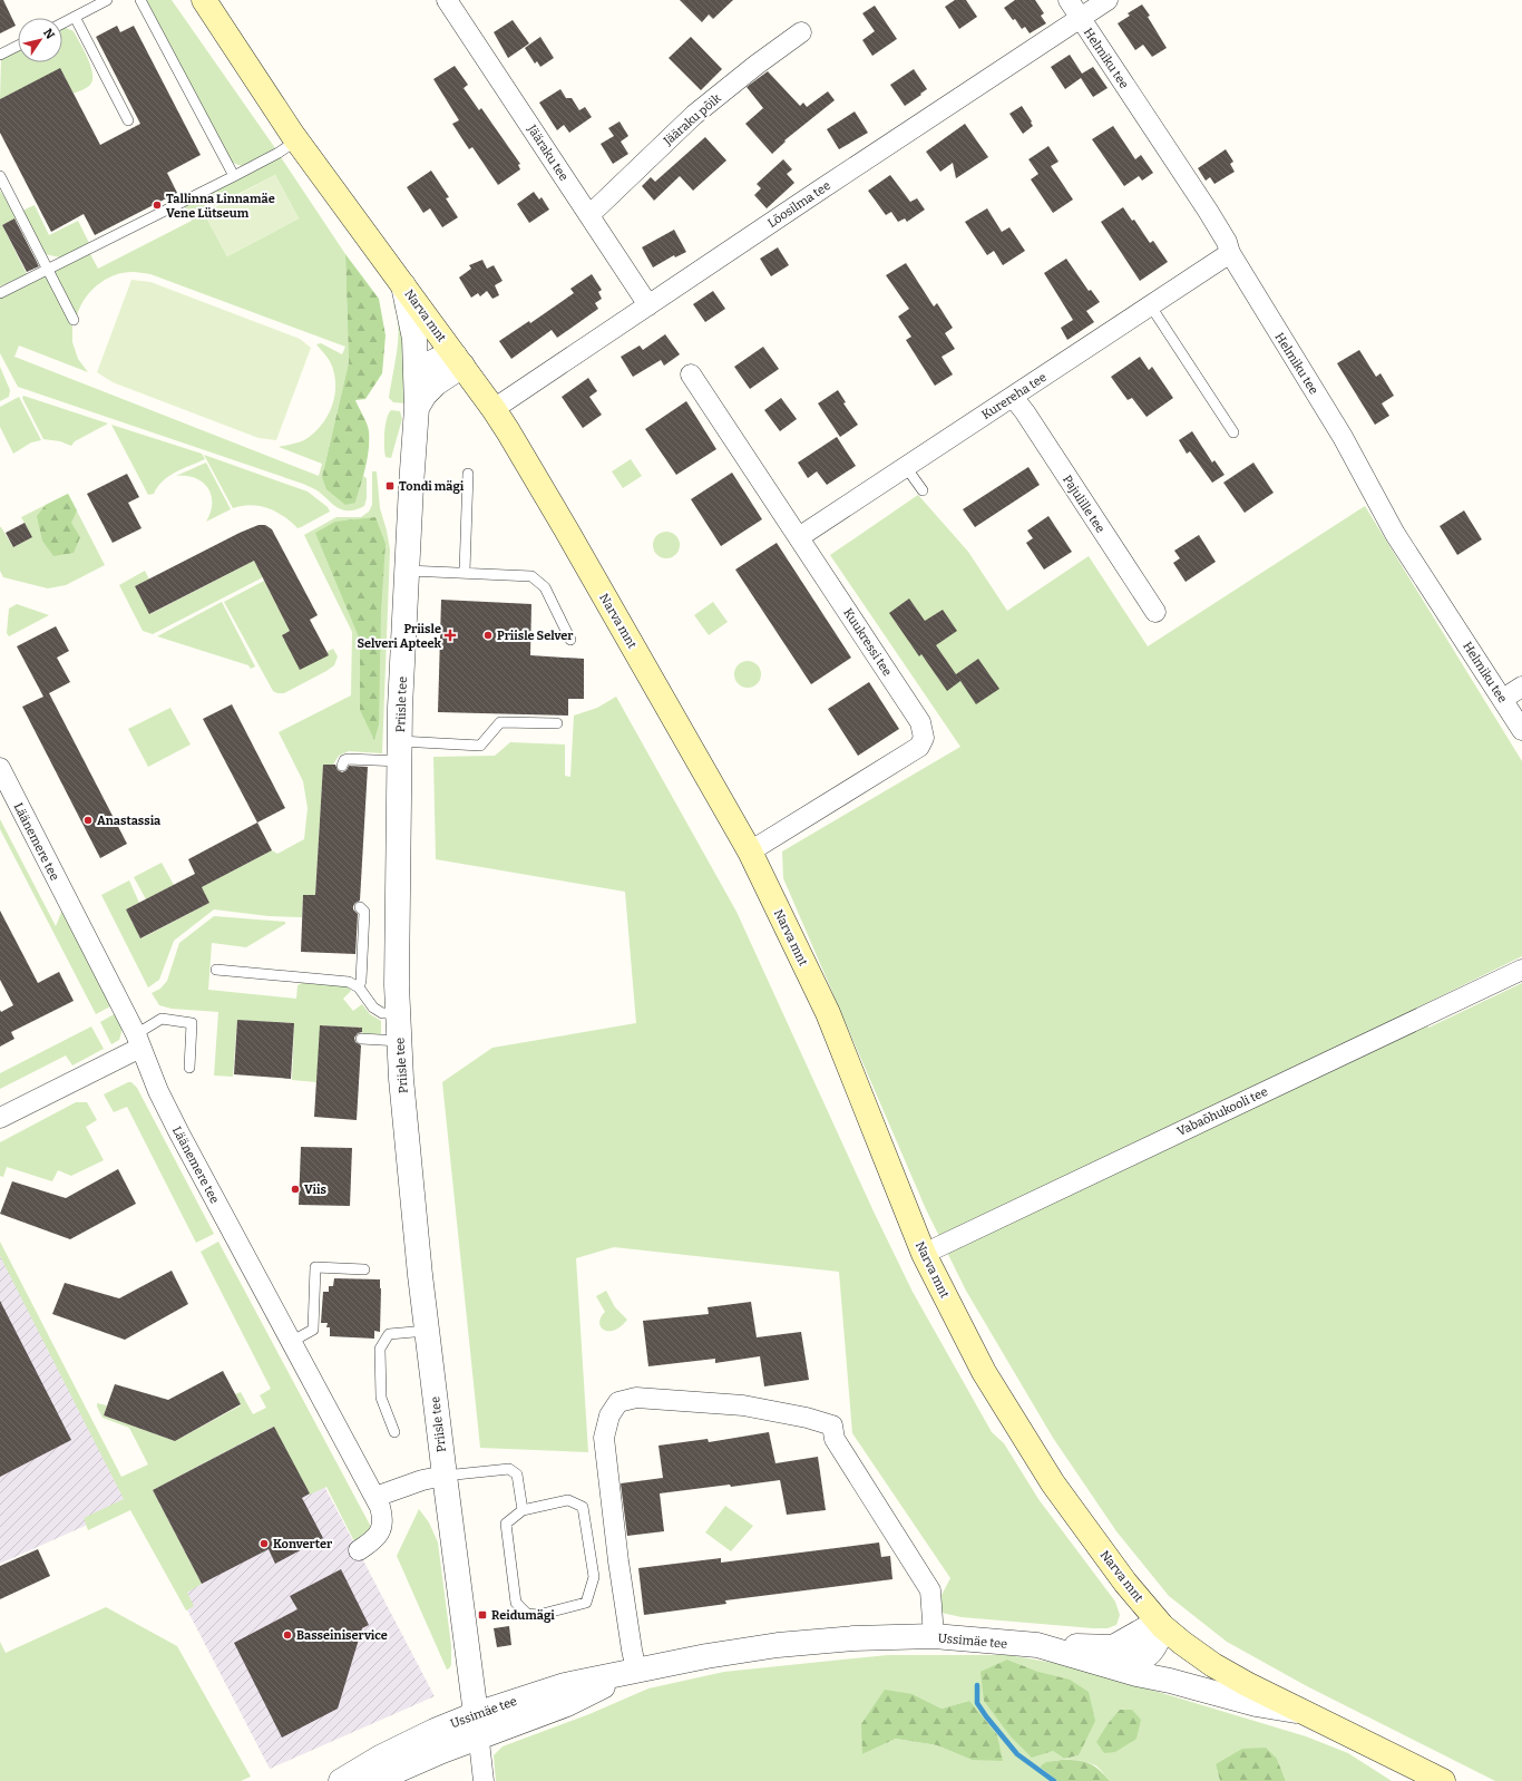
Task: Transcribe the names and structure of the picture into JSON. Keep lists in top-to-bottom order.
{
  "streets": {
    "main road": ["Narva mnt"],
    "street": [
      "Helmiku tee",
      "Jääraku põik",
      "Jääraku tee",
      "Lõosilma tee",
      "Kurereha tee",
      "Pajulille tee",
      "Kuukressi tee",
      "Priisle tee",
      "Läänemere tee",
      "Vabaõhukooli tee",
      "Ussimäe tee"
    ]
  },
  "crossings": [
    ["Helmiku tee", "Lõosilma tee"],
    ["Helmiku tee", "Kurereha tee"],
    ["Jääraku põik", "Jääraku tee"],
    ["Jääraku tee", "Lõosilma tee"],
    ["Lõosilma tee", "Narva mnt"],
    ["Narva mnt", "Kuukressi tee"],
    ["Narva mnt", "Priisle tee"],
    ["Narva mnt", "Vabaõhukooli tee"],
    ["Narva mnt", "Ussimäe tee"],
    ["Kurereha tee", "Pajulille tee"],
    ["Kurereha tee", "Kuukressi tee"],
    ["Priisle tee", "Ussimäe tee"]
  ],
  "places": {
    "other": [
      "Tallinna Linnamäe Vene Lütseum",
      "Priisle Selver",
      "Anastassia",
      "Viis",
      "Konverter",
      "Basseiniservice"
    ],
    "transit": ["Tondi mägi", "Reidumägi"],
    "health": ["Priisle Selveri Apteek"]
  },
  "north": "top right"
}
